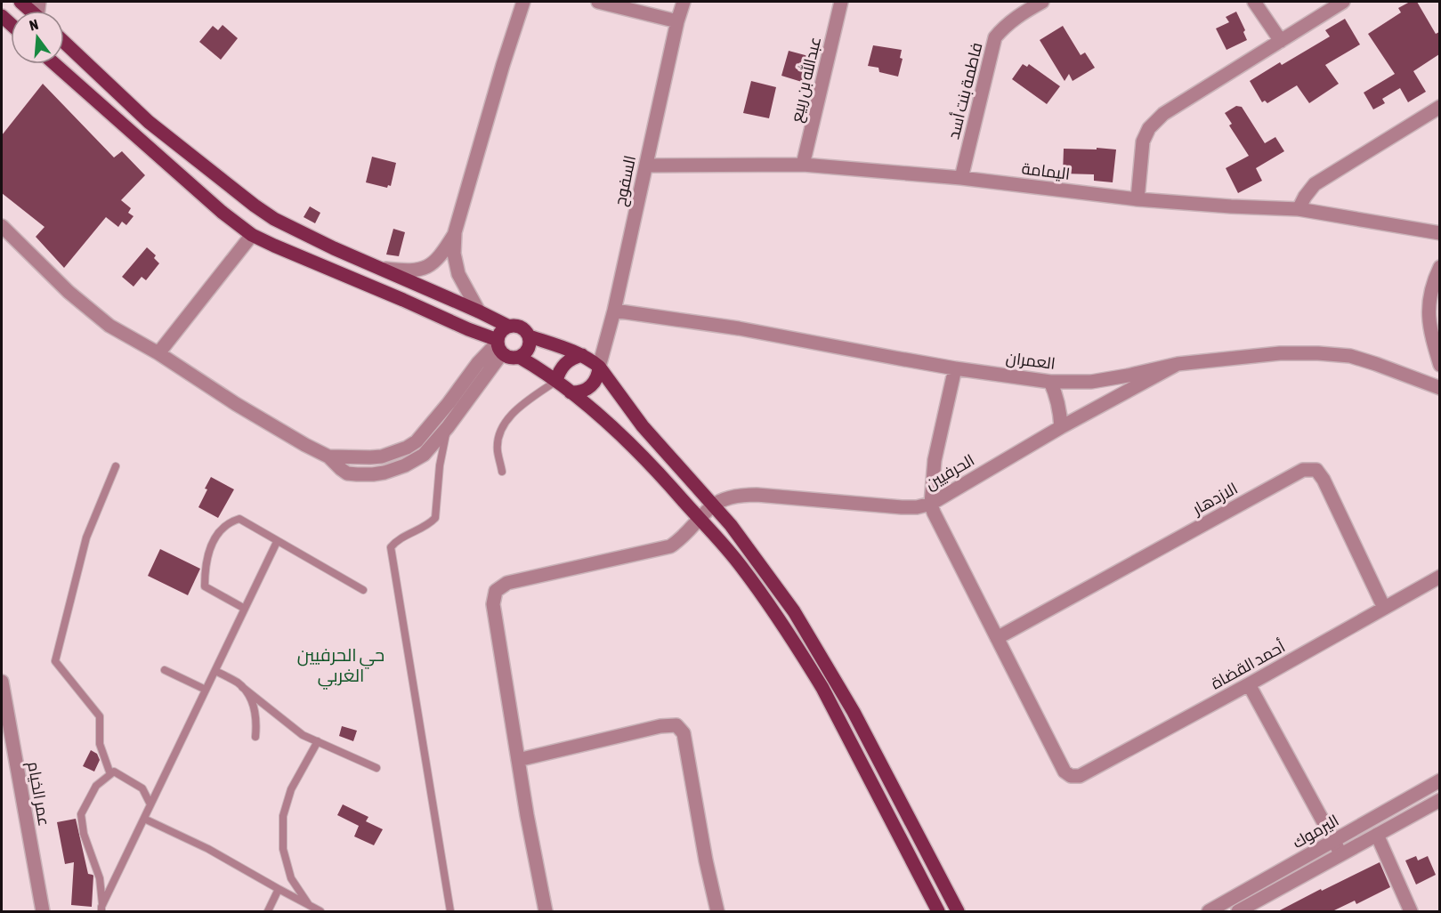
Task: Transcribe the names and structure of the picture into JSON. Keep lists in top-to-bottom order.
{
  "streets": {
    "street": [
      "عبدالله بن ربيع",
      "فاطمة بنت أسد",
      "اليمامة",
      "السفوح",
      "العمران",
      "الحرفيين",
      "الازدهار",
      "أحمد القضاة",
      "عمر الخيام",
      "اليرموك"
    ]
  },
  "crossings": [
    ["عبدالله بن ربيع", "اليمامة"],
    ["فاطمة بنت أسد", "اليمامة"],
    ["اليمامة", "السفوح"],
    ["السفوح", "العمران"],
    ["العمران", "الحرفيين"],
    ["الازدهار", "أحمد القضاة"]
  ],
  "districts": ["حي الحرفيين الغربي"],
  "north": "top"
}
